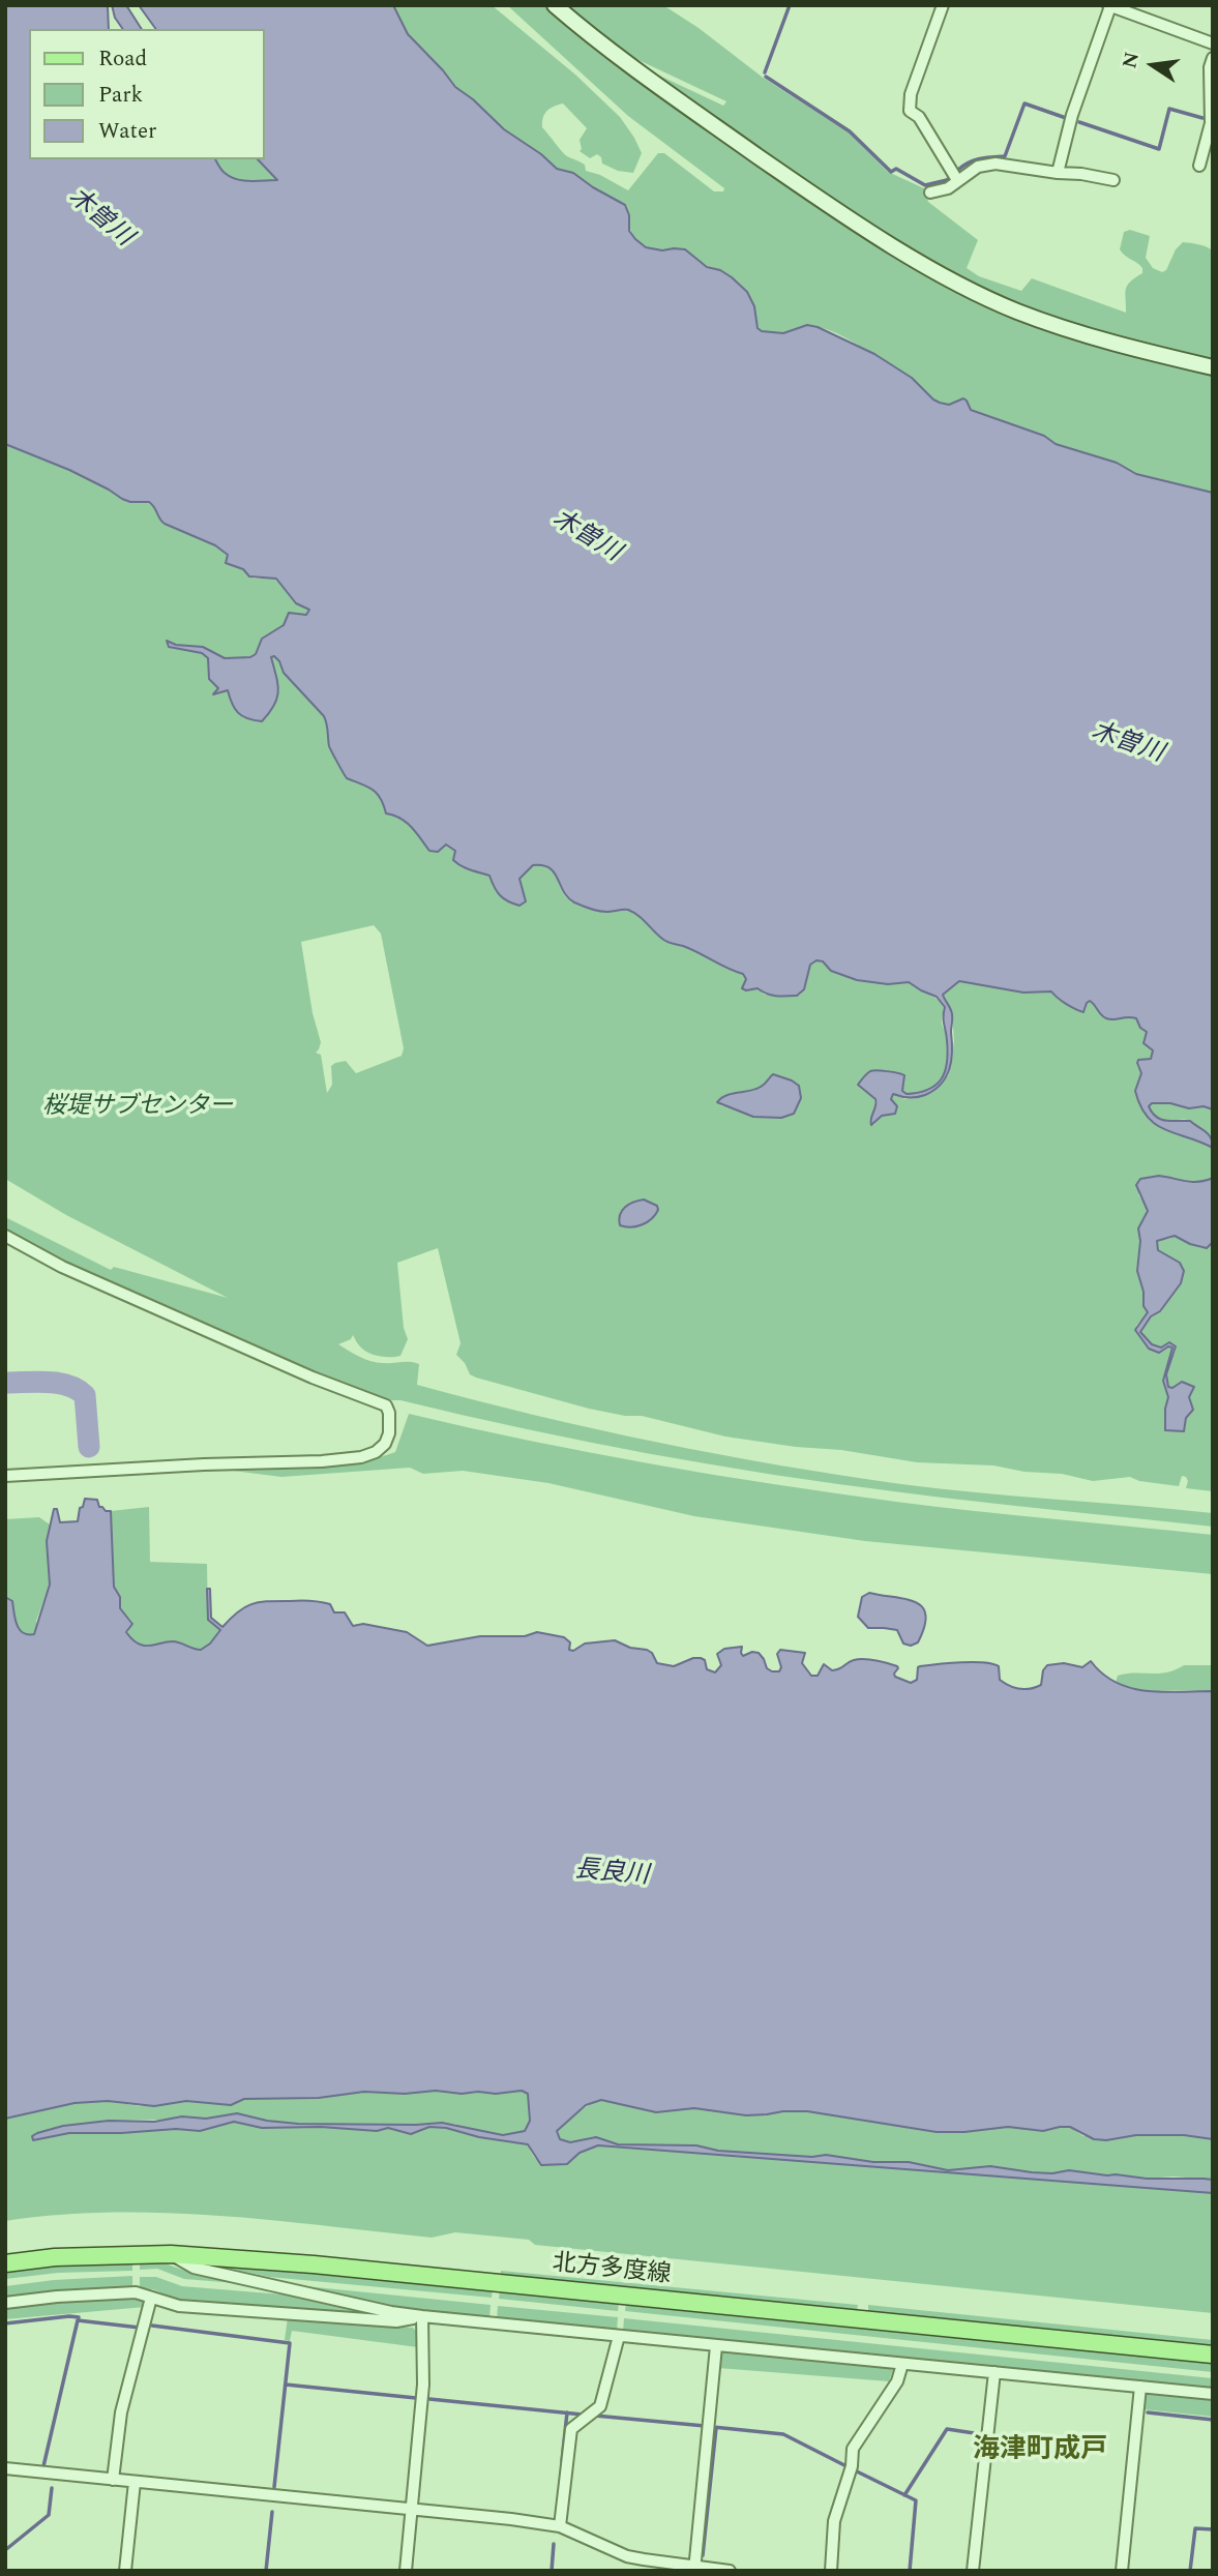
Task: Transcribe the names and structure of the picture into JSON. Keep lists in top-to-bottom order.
{
  "streets": {
    "main road": ["北方多度線"]
  },
  "districts": ["海津町成戸"],
  "water": ["木曽川", "長良川"],
  "parks": ["桜堤サブセンター"],
  "legend": ["Road", "Park", "Water"],
  "north": "left"
}
